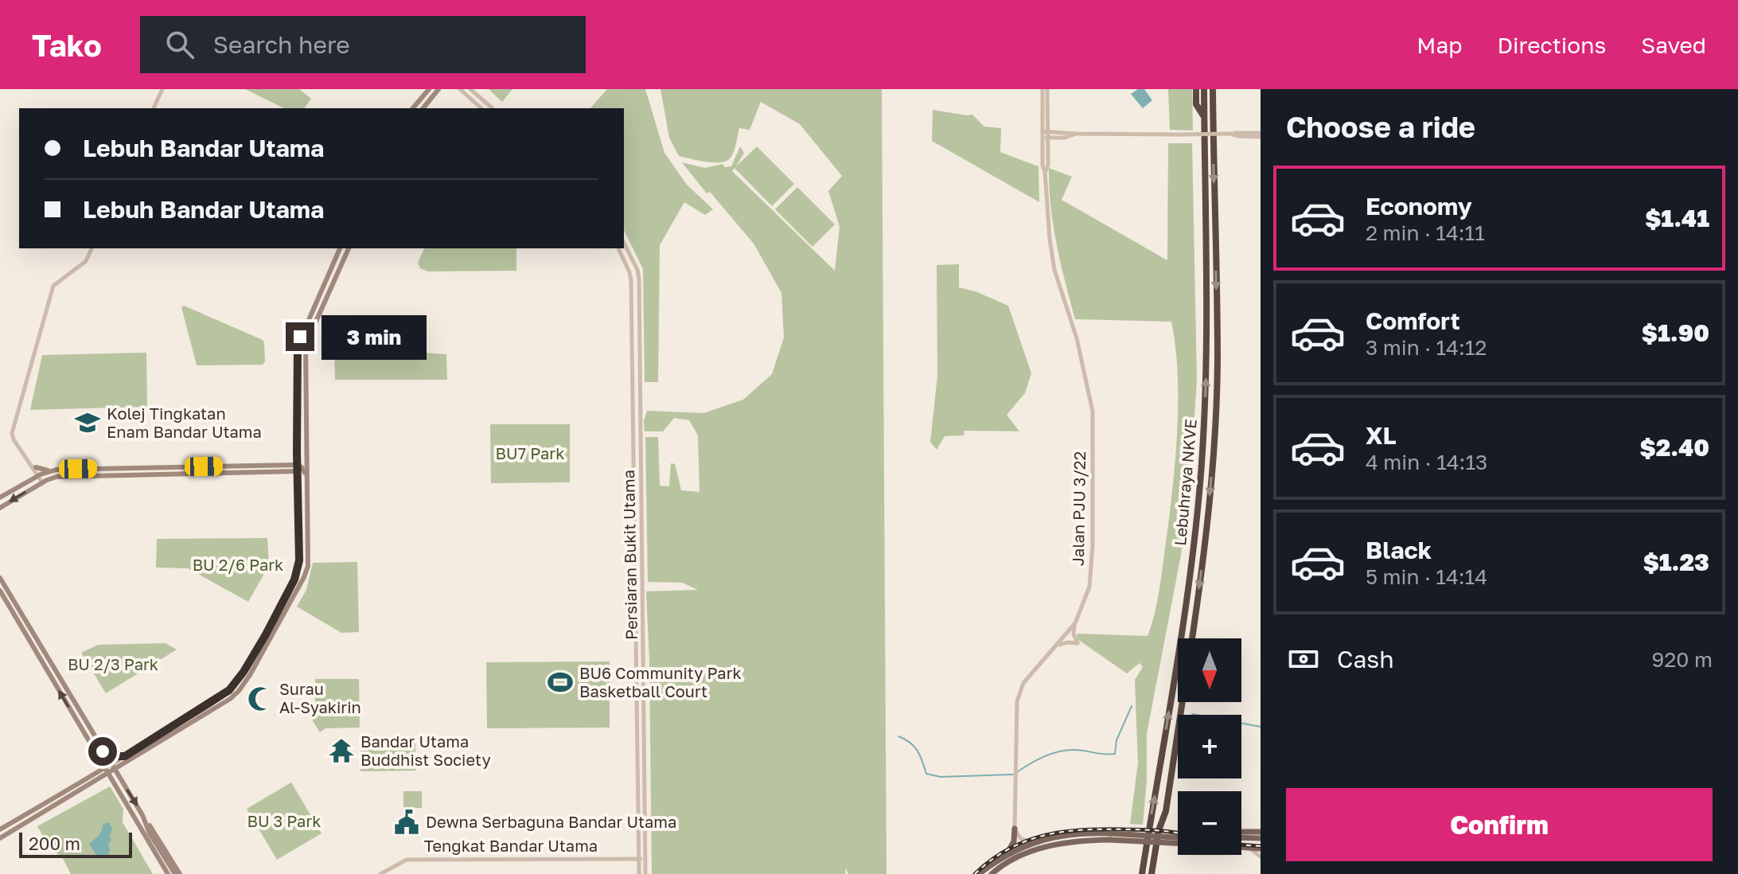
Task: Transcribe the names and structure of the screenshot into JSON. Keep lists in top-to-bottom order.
{
  "streets": {
    "highway": ["Lebuhraya NKVE"],
    "street": ["Jalan PJU 3/22", "Persiaran Bukit Utama", "Tengkat Bandar Utama"]
  },
  "crossings": [
    ["Persiaran Bukit Utama", "Tengkat Bandar Utama"]
  ],
  "parks": [
    "BU7 Park",
    "BU 2/6 Park",
    "BU 2/3 Park",
    "BU 3 Park"
  ],
  "places": {
    "school or university": ["Kolej Tingkatan Enam Bandar Utama"],
    "sports": ["BU6 Community Park Basketball Court"],
    "mosque": ["Surau Al-Syakirin"],
    "temple": ["Bandar Utama Buddhist Society"],
    "public building": ["Dewna Serbaguna Bandar Utama"]
  },
  "scale_bar": "200 m",
  "north": "bottom",
  "page": {
    "header": "Tako",
    "search": "Search here",
    "nav": ["Map", "Directions", "Saved"],
    "heading": "Choose a ride",
    "banner": ["Lebuh Bandar Utama", "Lebuh Bandar Utama"],
    "list": [
      {
        "name": "Economy",
        "note": "2 min · 14:11",
        "value": "$1.41"
      },
      {
        "name": "Comfort",
        "note": "3 min · 14:12",
        "value": "$1.90"
      },
      {
        "name": "XL",
        "note": "4 min · 14:13",
        "value": "$2.40"
      },
      {
        "name": "Black",
        "note": "5 min · 14:14",
        "value": "$1.23"
      }
    ],
    "bubble": "3 min",
    "pay": ["Cash", "920 m"],
    "map_buttons": ["+", "−"],
    "buttons": "Confirm",
    "scale": "200 m"
  }
}
